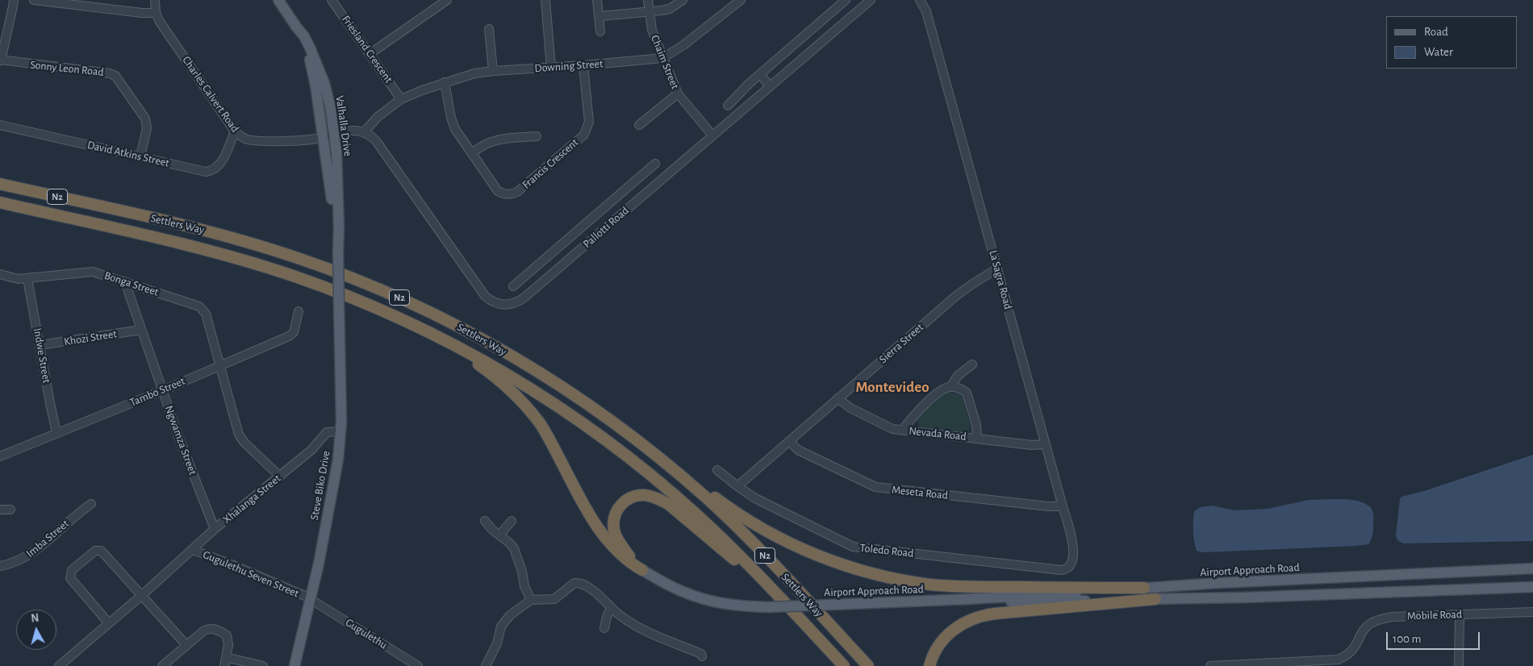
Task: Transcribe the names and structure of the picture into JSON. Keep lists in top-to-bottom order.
{
  "streets": {
    "highway": ["N2", "Settlers Way"],
    "main road": ["Valhalla Drive", "Steve Biko Drive", "Airport Approach Road"],
    "street": [
      "Friesland Crescent",
      "Chaim Street",
      "Downing Street",
      "Sonny Leon Road",
      "Charles Calvert Road",
      "David Atkins Street",
      "Francis Crescent",
      "Pallotti Road",
      "La Sagra Road",
      "Bonga Street",
      "Khozi Street",
      "Sierra Street",
      "Indwe Street",
      "Tambo Street",
      "Nevada Road",
      "Ngwamza Street",
      "Meseta Road",
      "Xhalanga Street",
      "Imba Street",
      "Toledo Road",
      "Gugulethu Seven Street",
      "Mobile Road",
      "Gugulethu"
    ]
  },
  "crossings": [
    ["Friesland Crescent", "Downing Street"],
    ["Chaim Street", "Downing Street"],
    ["Chaim Street", "Pallotti Road"],
    ["Downing Street", "Francis Crescent"],
    ["Downing Street", "Pallotti Road"],
    ["Sonny Leon Road", "David Atkins Street"],
    ["Charles Calvert Road", "Valhalla Drive"],
    ["Charles Calvert Road", "David Atkins Street"],
    ["Valhalla Drive", "Steve Biko Drive"],
    ["La Sagra Road", "Sierra Street"],
    ["La Sagra Road", "Nevada Road"],
    ["La Sagra Road", "Meseta Road"],
    ["La Sagra Road", "Toledo Road"],
    ["Bonga Street", "Indwe Street"],
    ["Bonga Street", "Tambo Street"],
    ["Bonga Street", "Ngwamza Street"],
    ["Khozi Street", "Indwe Street"],
    ["Khozi Street", "Ngwamza Street"],
    ["Sierra Street", "Nevada Road"],
    ["Sierra Street", "Meseta Road"],
    ["Sierra Street", "Toledo Road"],
    ["Indwe Street", "Tambo Street"],
    ["Tambo Street", "Ngwamza Street"],
    ["Ngwamza Street", "Xhalanga Street"],
    ["Steve Biko Drive", "Xhalanga Street"],
    ["Steve Biko Drive", "Gugulethu Seven Street"],
    ["Steve Biko Drive", "Gugulethu"],
    ["Xhalanga Street", "Gugulethu Seven Street"],
    ["Gugulethu Seven Street", "Gugulethu"]
  ],
  "districts": ["Montevideo"],
  "legend": ["Road", "Water"],
  "scale_bar": "100 m",
  "north": "top"
}
